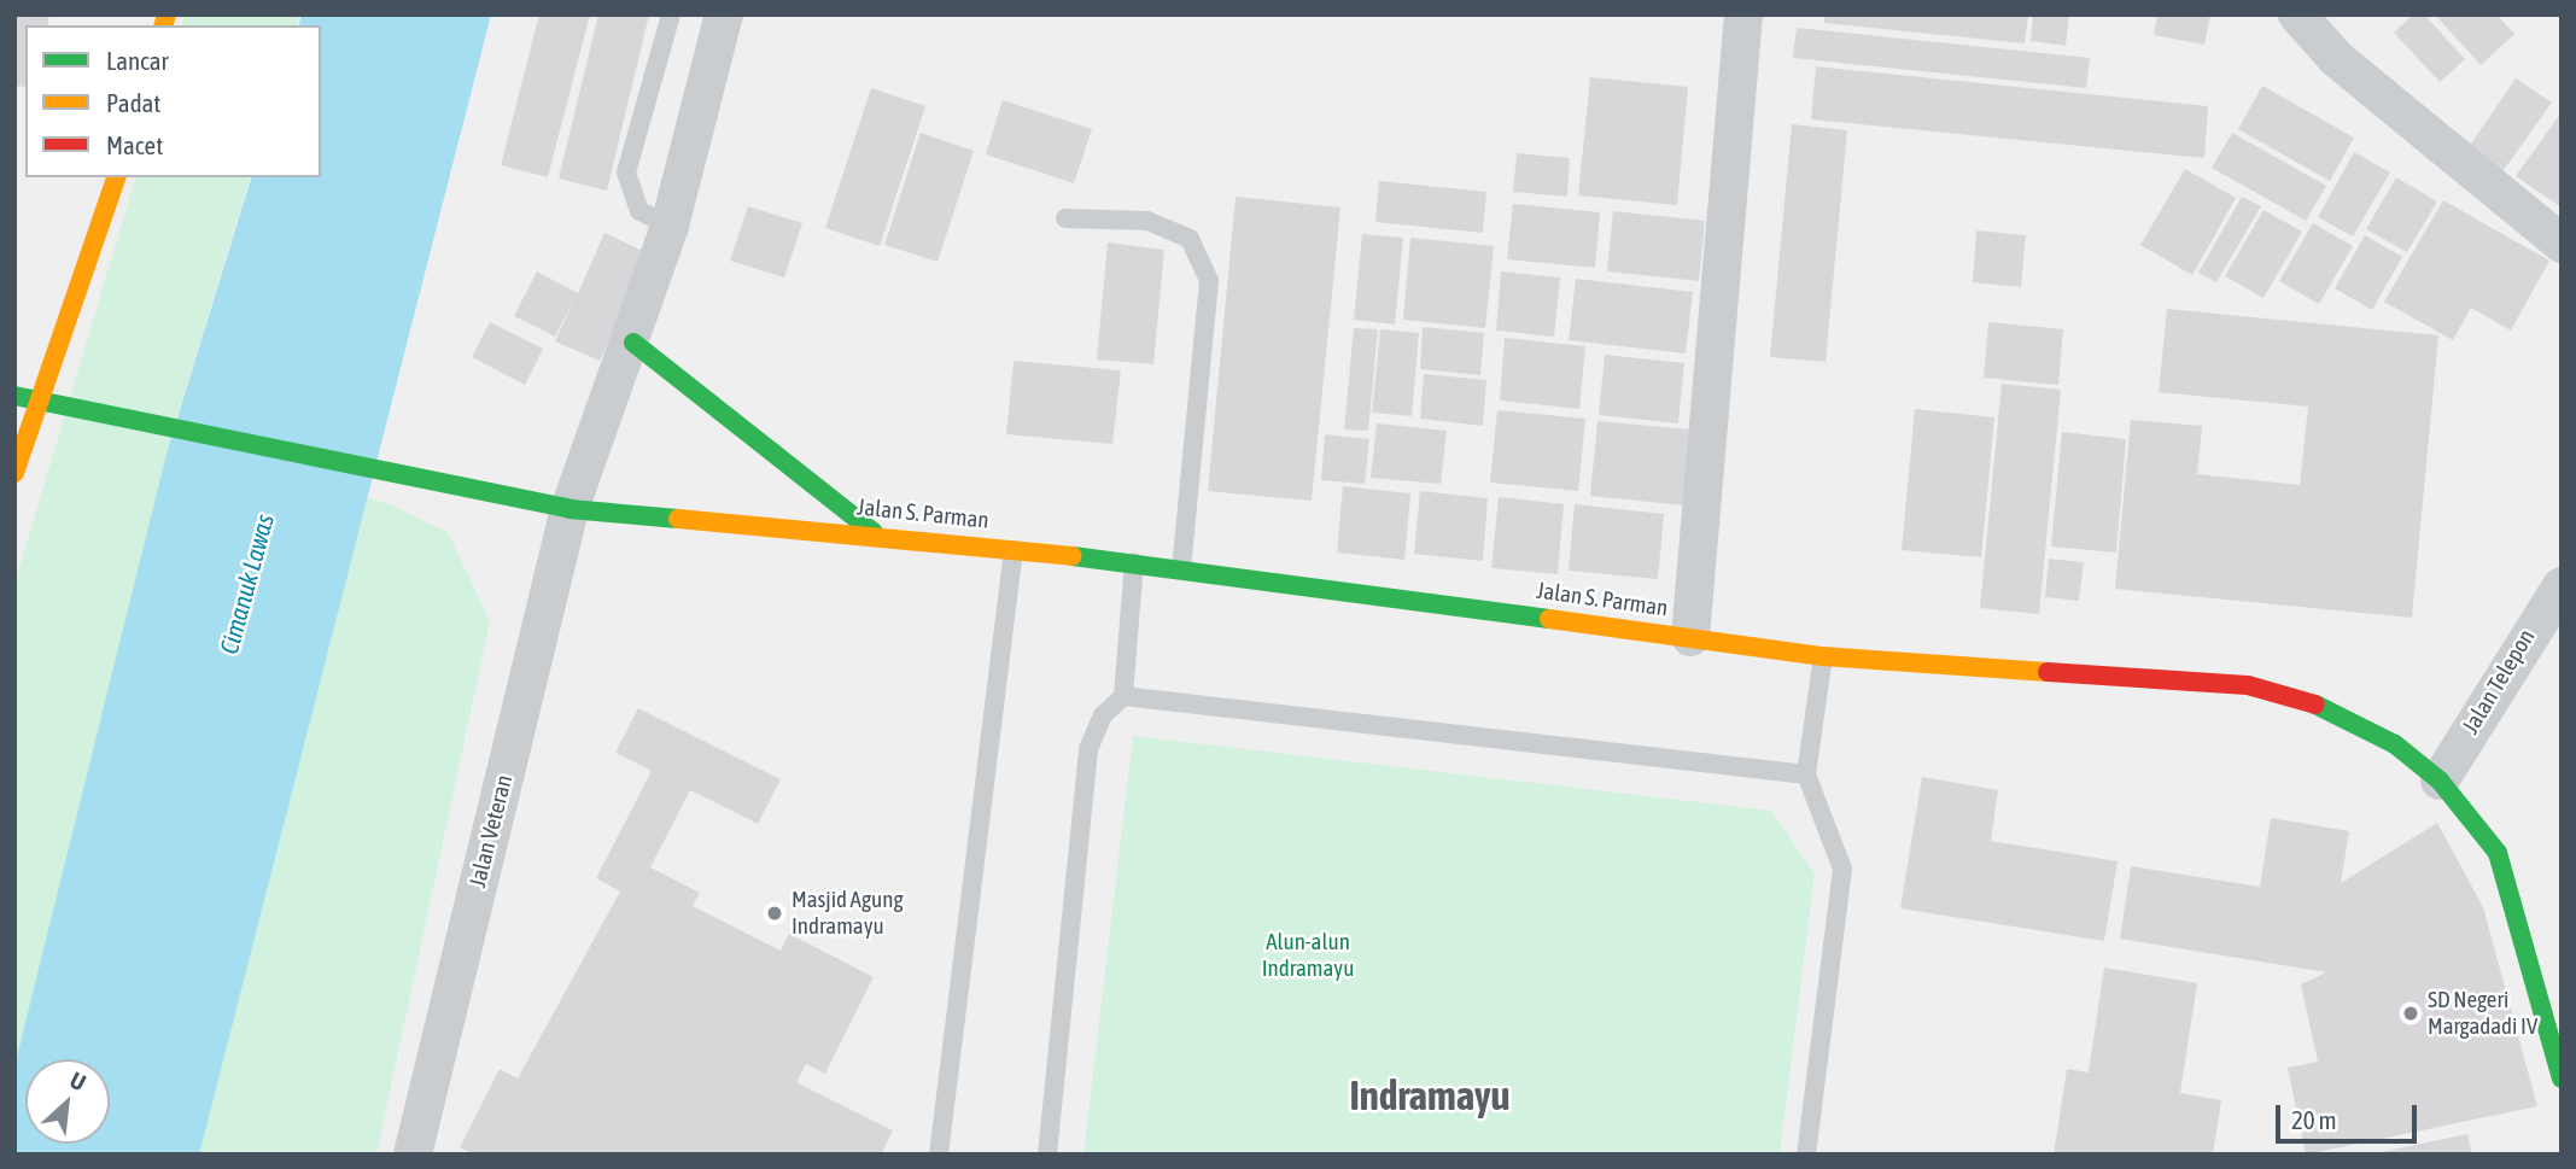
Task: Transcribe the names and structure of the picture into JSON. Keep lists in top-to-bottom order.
{
  "streets": {
    "main road": ["Jalan S. Parman"],
    "street": ["Jalan Telepon", "Jalan Veteran"]
  },
  "crossings": [
    ["Jalan S. Parman", "Jalan Telepon"],
    ["Jalan S. Parman", "Jalan Veteran"]
  ],
  "districts": ["Indramayu"],
  "water": ["Cimanuk Lawas"],
  "parks": ["Alun-alun Indramayu"],
  "places": ["Masjid Agung Indramayu", "SD Negeri Margadadi IV"],
  "legend": ["Lancar", "Padat", "Macet"],
  "scale_bar": "20 m",
  "north": "top right"
}
